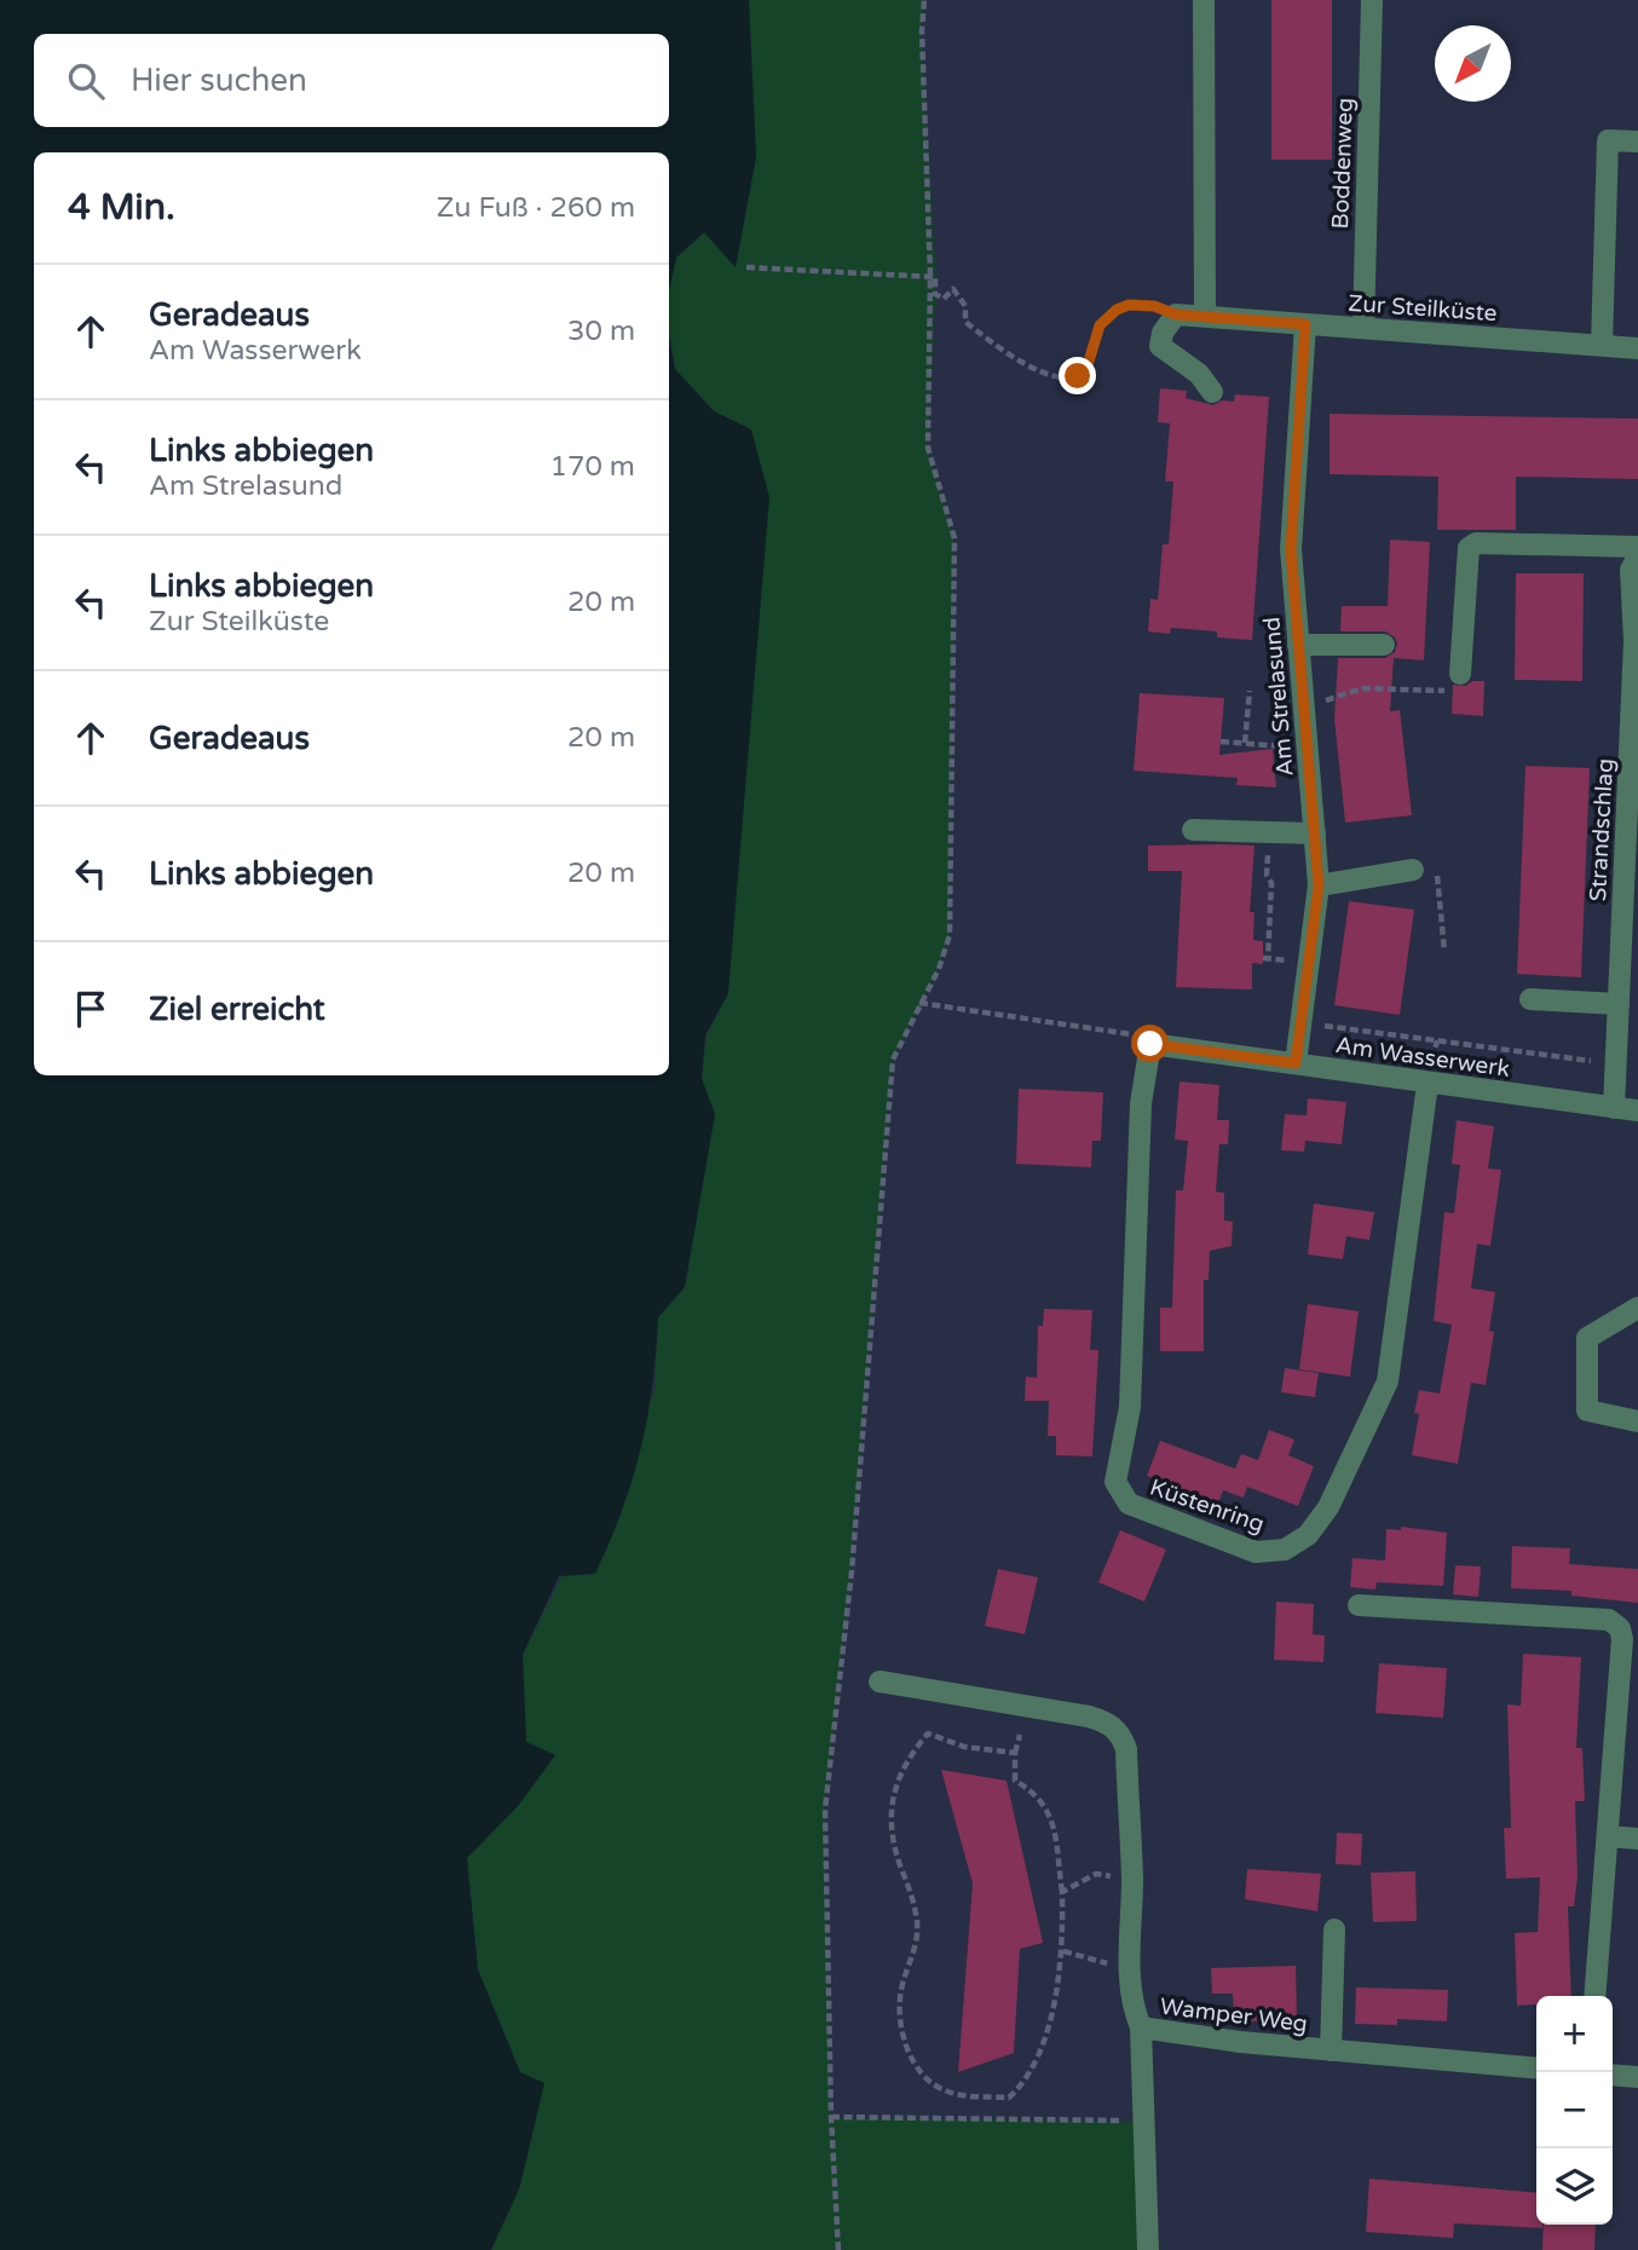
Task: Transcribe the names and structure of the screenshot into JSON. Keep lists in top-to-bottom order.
{
  "streets": {
    "street": [
      "Boddenweg",
      "Zur Steilküste",
      "Am Strelasund",
      "Strandschlag",
      "Am Wasserwerk",
      "Küstenring",
      "Wamper Weg"
    ]
  },
  "crossings": [
    ["Boddenweg", "Zur Steilküste"],
    ["Zur Steilküste", "Am Strelasund"],
    ["Am Strelasund", "Am Wasserwerk"],
    ["Strandschlag", "Am Wasserwerk"],
    ["Am Wasserwerk", "Küstenring"]
  ],
  "north": "bottom left",
  "page": {
    "search": "Hier suchen",
    "heading": ["4 Min.", "Zu Fuß · 260 m"],
    "list": [
      ["Geradeaus", "Am Wasserwerk", "30 m"],
      ["Links abbiegen", "Am Strelasund", "170 m"],
      ["Links abbiegen", "Zur Steilküste", "20 m"],
      ["Geradeaus", "20 m"],
      ["Links abbiegen", "20 m"],
      "Ziel erreicht"
    ],
    "map_buttons": ["+", "−"]
  }
}
